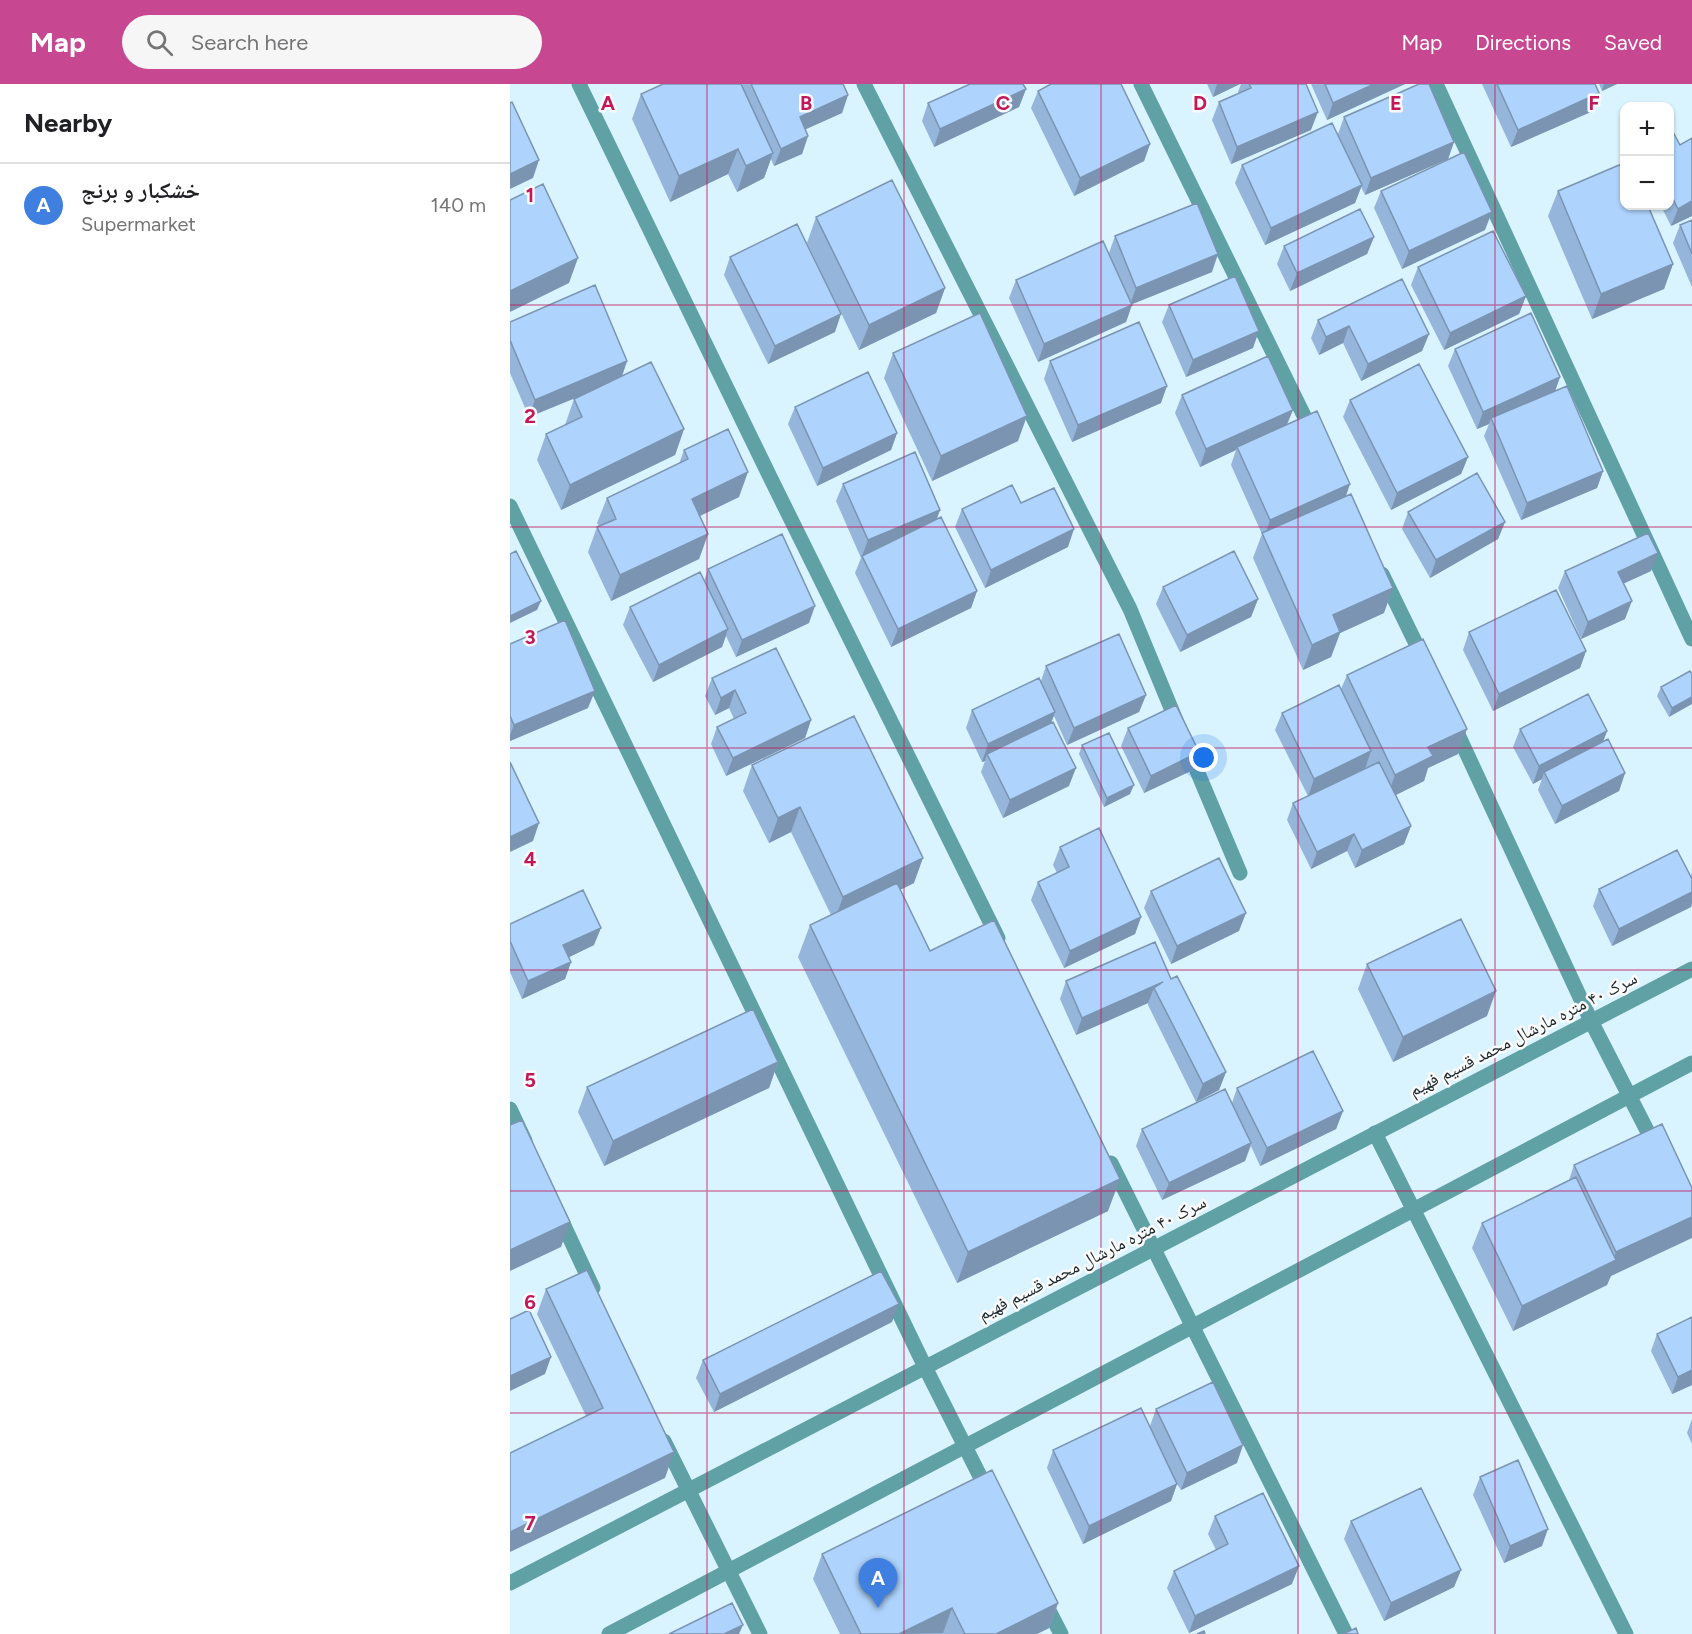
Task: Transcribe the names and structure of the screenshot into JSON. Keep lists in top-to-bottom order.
{
  "streets": {
    "street": ["سرک ۴۰ متره مارشال محمد قسیم فهیم"]
  },
  "page": {
    "header": "Map",
    "search": "Search here",
    "nav": ["Map", "Directions", "Saved"],
    "heading": "Nearby",
    "map_buttons": ["+", "−"],
    "list": [
      {
        "mark": "A",
        "name": "خشکبار و برنج",
        "note": "Supermarket",
        "value": "140 m"
      }
    ],
    "pins": "A"
  },
  "grid": {
    "columns": [
      "A",
      "B",
      "C",
      "D",
      "E",
      "F"
    ],
    "rows": [
      "1",
      "2",
      "3",
      "4",
      "5",
      "6",
      "7"
    ]
  }
}
